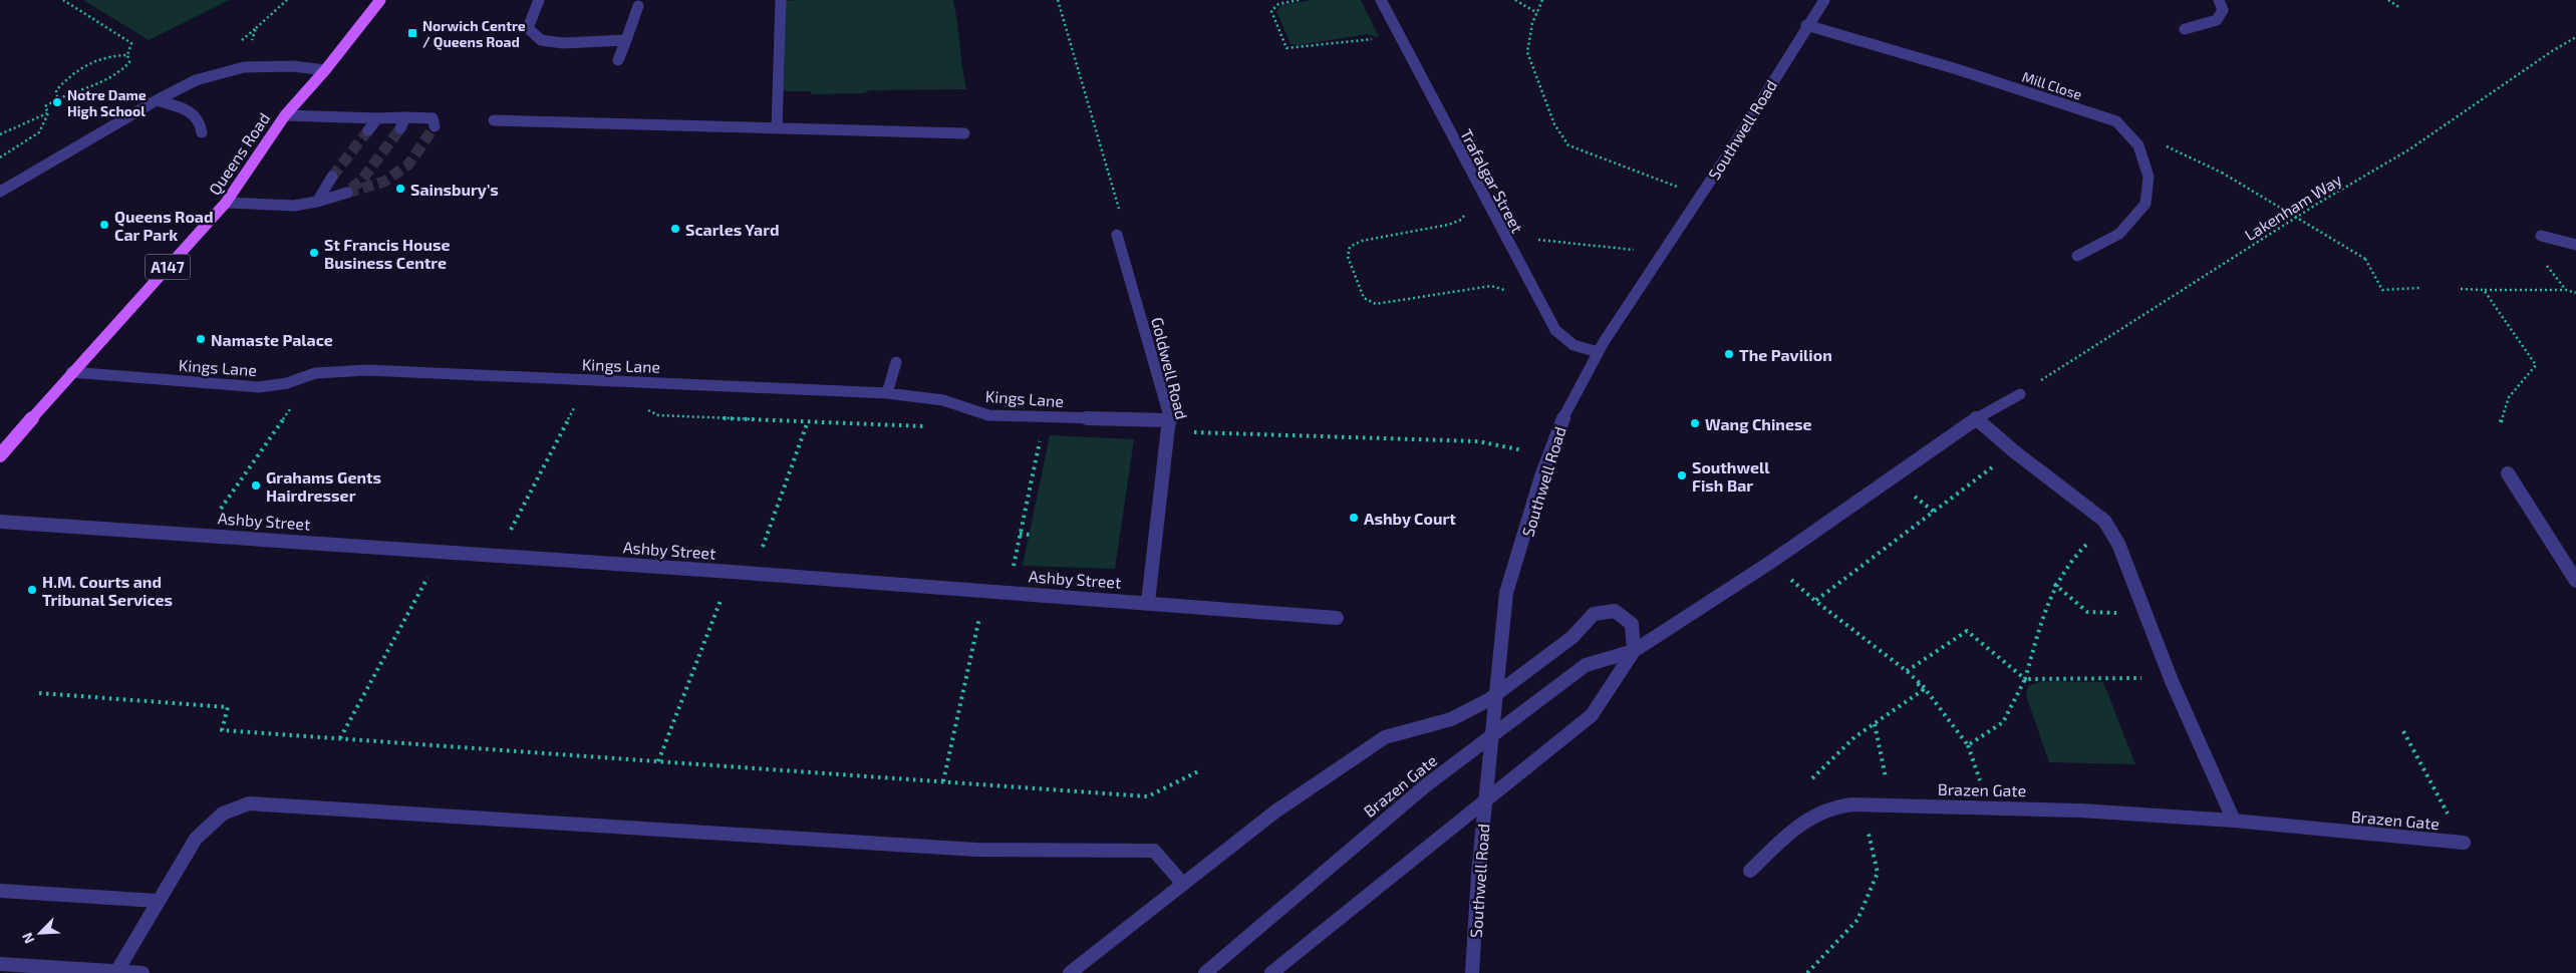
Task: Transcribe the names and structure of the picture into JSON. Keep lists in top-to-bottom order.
{
  "streets": {
    "main road": ["Queens Road", "A147"],
    "street": [
      "Mill Close",
      "Southwell Road",
      "Trafalgar Street",
      "Kings Lane",
      "Goldwell Road",
      "Ashby Street",
      "Brazen Gate"
    ],
    "path": ["Lakenham Way"]
  },
  "crossings": [
    ["Mill Close", "Southwell Road"],
    ["Southwell Road", "Trafalgar Street"],
    ["Queens Road", "Kings Lane"],
    ["Lakenham Way", "Brazen Gate"],
    ["Kings Lane", "Goldwell Road"],
    ["Goldwell Road", "Ashby Street"]
  ],
  "places": {
    "transit": ["Norwich Centre / Queens Road"],
    "other": [
      "Notre Dame High School",
      "Sainsbury's",
      "Queens Road Car Park",
      "Scarles Yard",
      "St Francis House Business Centre",
      "Namaste Palace",
      "The Pavilion",
      "Wang Chinese",
      "Southwell Fish Bar",
      "Grahams Gents Hairdresser",
      "Ashby Court",
      "H.M. Courts and Tribunal Services"
    ]
  },
  "north": "bottom left"
}
